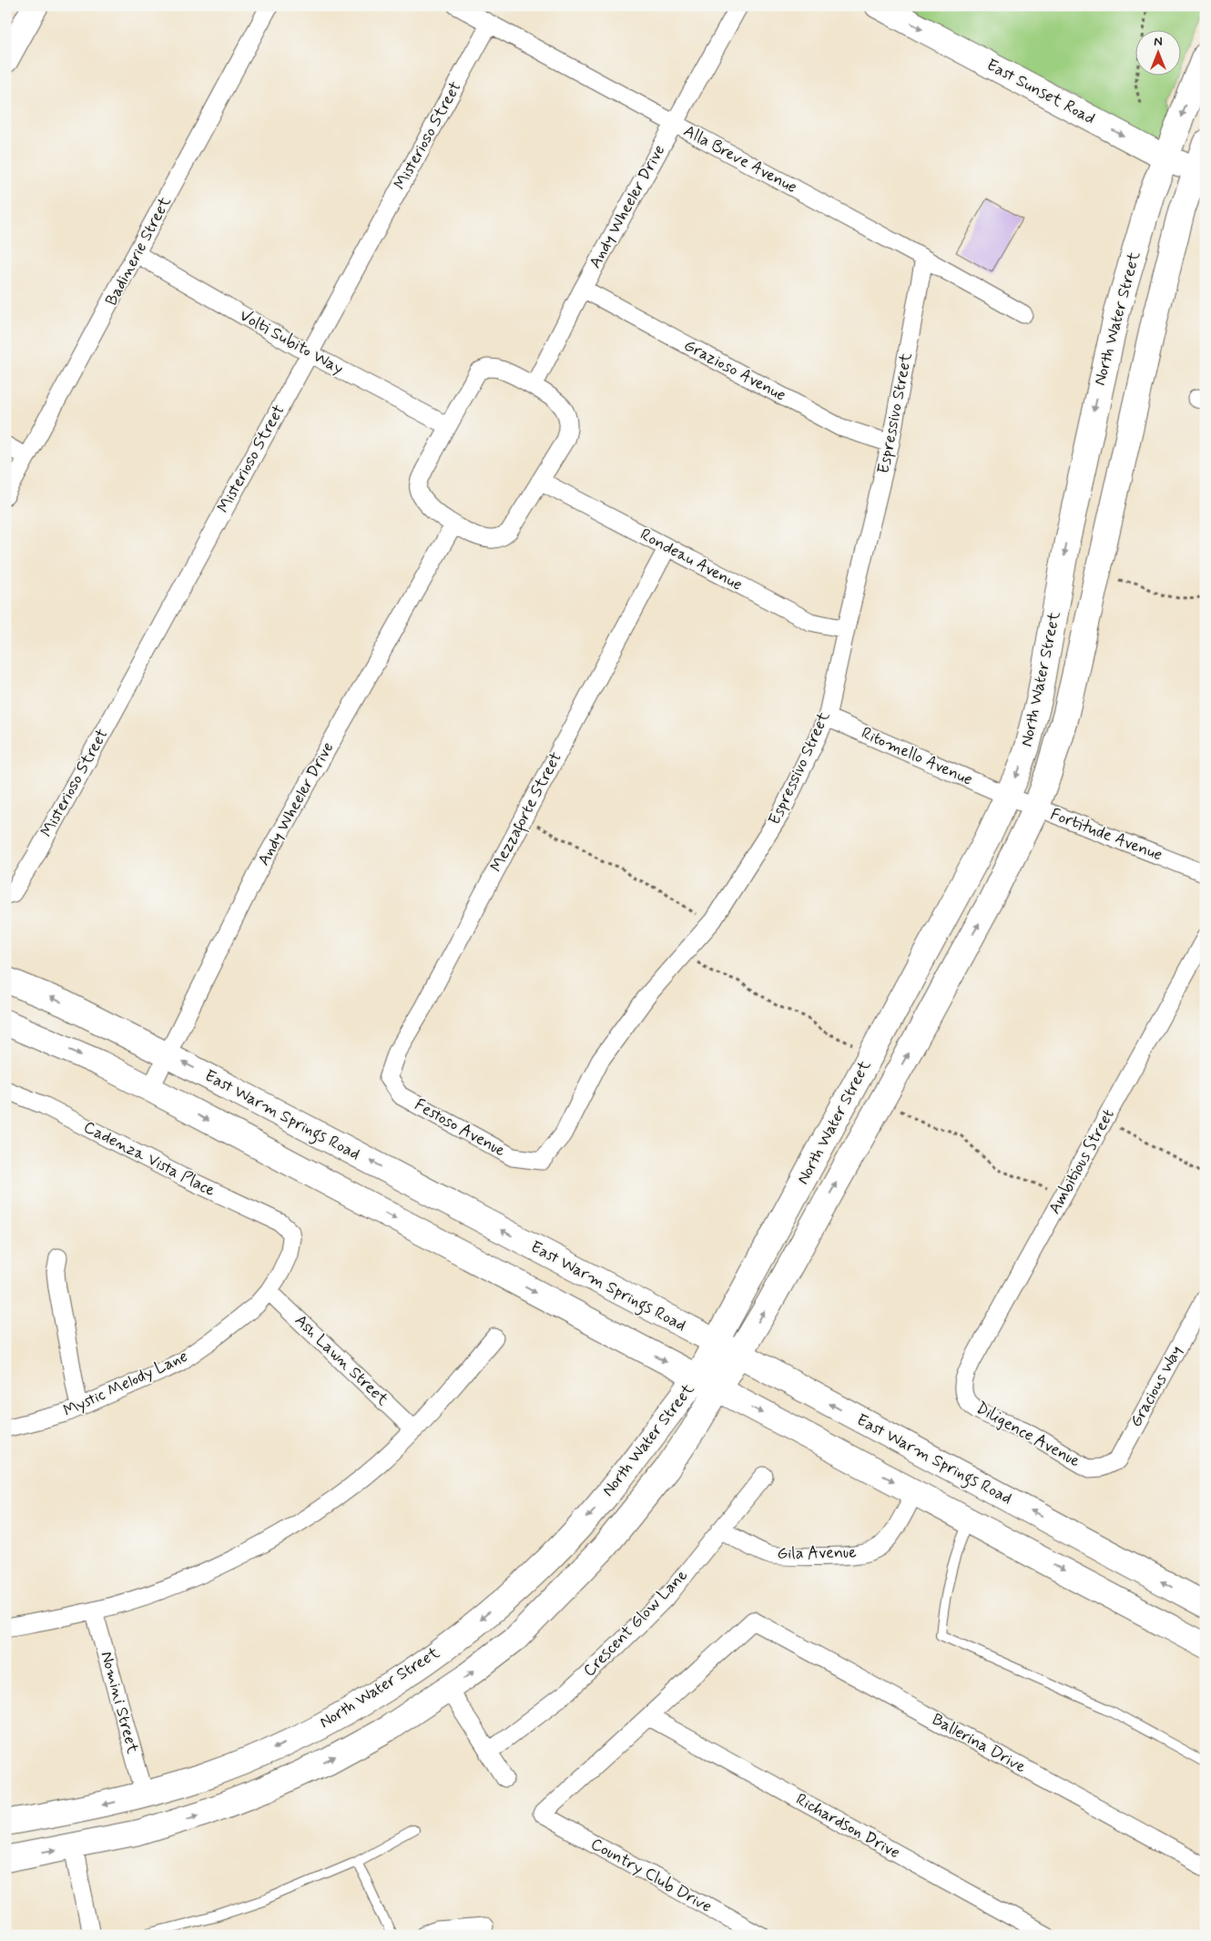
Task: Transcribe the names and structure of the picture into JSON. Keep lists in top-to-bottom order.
{
  "streets": {
    "main road": ["East Sunset Road", "North Water Street", "East Warm Springs Road"],
    "street": [
      "Misterioso Street",
      "Alla Breve Avenue",
      "Andy Wheeler Drive",
      "Badinerie Street",
      "Volti Subito Way",
      "Grazioso Avenue",
      "Espressivo Street",
      "Rondeau Avenue",
      "Ritomello Avenue",
      "Mezzaforte Street",
      "Fortitude Avenue",
      "Festoso Avenue",
      "Cadenza Vista Place",
      "Ambitious Street",
      "Ash Lawn Street",
      "Mystic Melody Lane",
      "Gracious Way",
      "Diligence Avenue",
      "Gila Avenue",
      "Crescent Glow Lane",
      "Nomini Street",
      "Ballerina Drive",
      "Richardson Drive",
      "Country Club Drive"
    ]
  },
  "crossings": [
    ["East Sunset Road", "North Water Street"],
    ["Misterioso Street", "Alla Breve Avenue"],
    ["Misterioso Street", "Volti Subito Way"],
    ["Alla Breve Avenue", "Andy Wheeler Drive"],
    ["Alla Breve Avenue", "Espressivo Street"],
    ["Andy Wheeler Drive", "Volti Subito Way"],
    ["Andy Wheeler Drive", "Grazioso Avenue"],
    ["Andy Wheeler Drive", "Rondeau Avenue"],
    ["Andy Wheeler Drive", "East Warm Springs Road"],
    ["Badinerie Street", "Volti Subito Way"],
    ["North Water Street", "Ritomello Avenue"],
    ["North Water Street", "Fortitude Avenue"],
    ["North Water Street", "East Warm Springs Road"],
    ["North Water Street", "Nomini Street"],
    ["Volti Subito Way", "Rondeau Avenue"],
    ["Grazioso Avenue", "Espressivo Street"],
    ["Espressivo Street", "Rondeau Avenue"],
    ["Espressivo Street", "Ritomello Avenue"],
    ["Espressivo Street", "Festoso Avenue"],
    ["Rondeau Avenue", "Mezzaforte Street"],
    ["Ritomello Avenue", "Fortitude Avenue"],
    ["Mezzaforte Street", "Festoso Avenue"],
    ["Cadenza Vista Place", "Mystic Melody Lane"],
    ["Ambitious Street", "Diligence Avenue"],
    ["Ash Lawn Street", "Mystic Melody Lane"],
    ["Gracious Way", "Diligence Avenue"],
    ["Gila Avenue", "Crescent Glow Lane"],
    ["Ballerina Drive", "Richardson Drive"],
    ["Ballerina Drive", "Country Club Drive"],
    ["Richardson Drive", "Country Club Drive"]
  ],
  "one_way": ["East Sunset Road"],
  "north": "top"
}
